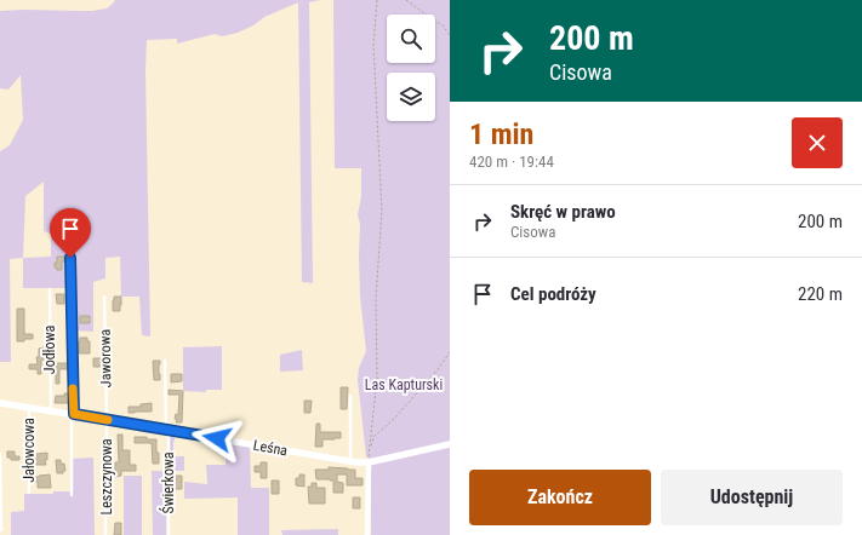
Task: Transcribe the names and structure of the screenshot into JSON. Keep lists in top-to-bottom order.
{
  "streets": {
    "street": ["Leśna"],
    "lane": [
      "Jodłowa",
      "Jaworowa",
      "Jałowcowa",
      "Leszczynowa",
      "Świerkowa"
    ]
  },
  "crossings": [
    ["Jodłowa", "Leśna"],
    ["Jaworowa", "Leśna"],
    ["Jaworowa", "Leszczynowa"],
    ["Leśna", "Jałowcowa"],
    ["Leśna", "Leszczynowa"],
    ["Leśna", "Świerkowa"]
  ],
  "parks": ["Las Kapturski"],
  "page": {
    "turn": ["200 m", "Cisowa"],
    "heading": ["1 min", "420 m · 19:44"],
    "list": [
      {
        "name": "Skręć w prawo",
        "note": "Cisowa",
        "value": "200 m"
      },
      {
        "name": "Cel podróży",
        "value": "220 m"
      }
    ],
    "buttons": ["Zakończ", "Udostępnij"]
  }
}
